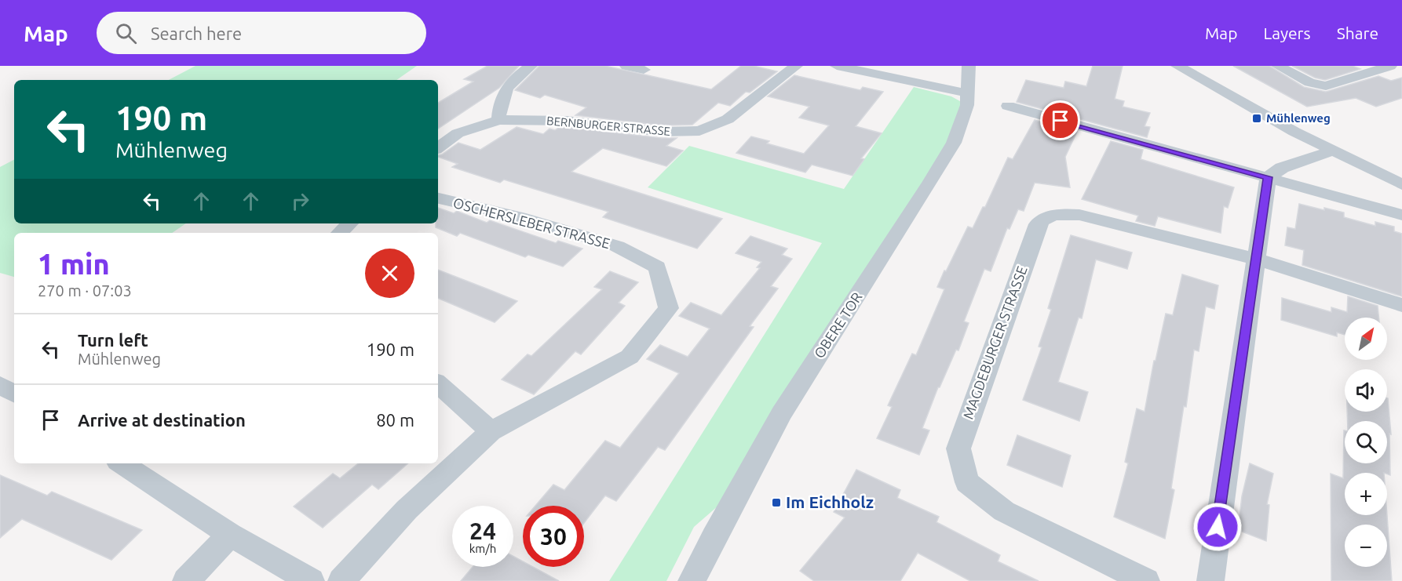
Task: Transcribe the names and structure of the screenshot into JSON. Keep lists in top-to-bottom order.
{
  "streets": {
    "street": [
      "BERNBURGER STRASSE",
      "OSCHERSLEBER STRASSE",
      "OBERE TOR",
      "MAGDEBURGER STRASSE"
    ]
  },
  "places": {
    "transit": ["Mühlenweg", "Im Eichholz"]
  },
  "north": "top right",
  "page": {
    "header": "Map",
    "search": "Search here",
    "nav": ["Map", "Layers", "Share"],
    "turn": ["190 m", "Mühlenweg"],
    "heading": ["1 min", "270 m · 07:03"],
    "list": [
      {
        "name": "Turn left",
        "note": "Mühlenweg",
        "value": "190 m"
      },
      {
        "name": "Arrive at destination",
        "value": "80 m"
      }
    ],
    "map_buttons": ["+", "−"],
    "speed": "24 km/h",
    "limit": "30"
  }
}
